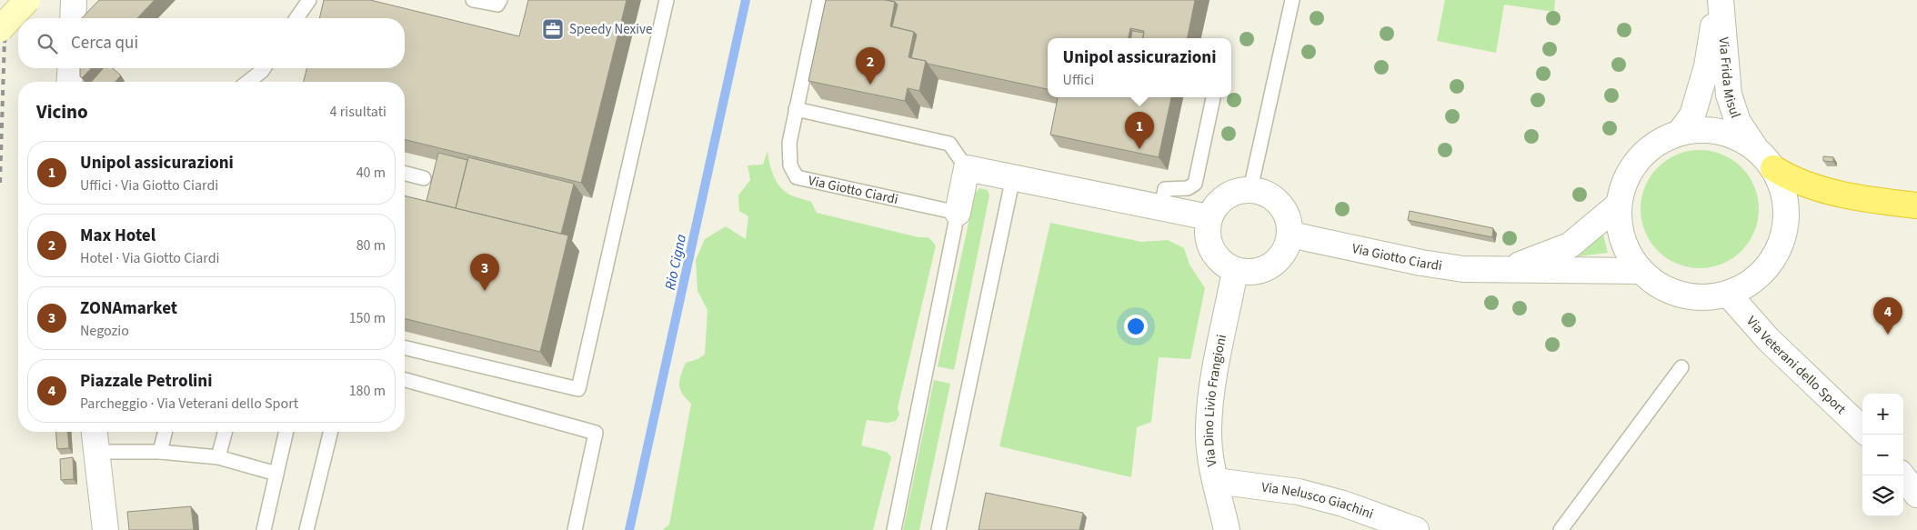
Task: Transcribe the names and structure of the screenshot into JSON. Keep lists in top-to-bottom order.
{
  "streets": {
    "street": [
      "Via Frida Misul",
      "Via Giotto Ciardi",
      "Via Veterani dello Sport",
      "Via Dino Livio Frangioni",
      "Via Nelusco Giachini"
    ]
  },
  "crossings": [
    ["Via Giotto Ciardi", "Via Dino Livio Frangioni"],
    ["Via Dino Livio Frangioni", "Via Nelusco Giachini"]
  ],
  "water": ["Rio Cigna"],
  "places": {
    "office": ["Speedy Nexive"]
  },
  "page": {
    "search": "Cerca qui",
    "popup": ["Unipol assicurazioni", "Uffici"],
    "pins": [
      "2",
      "1",
      "3",
      "4"
    ],
    "heading": ["Vicino", "4 risultati"],
    "list": [
      {
        "mark": "1",
        "name": "Unipol assicurazioni",
        "note": "Uffici · Via Giotto Ciardi",
        "value": "40 m"
      },
      {
        "mark": "2",
        "name": "Max Hotel",
        "note": "Hotel · Via Giotto Ciardi",
        "value": "80 m"
      },
      {
        "mark": "3",
        "name": "ZONAmarket",
        "note": "Negozio",
        "value": "150 m"
      },
      {
        "mark": "4",
        "name": "Piazzale Petrolini",
        "note": "Parcheggio · Via Veterani dello Sport",
        "value": "180 m"
      }
    ],
    "map_buttons": ["+", "−"]
  }
}
